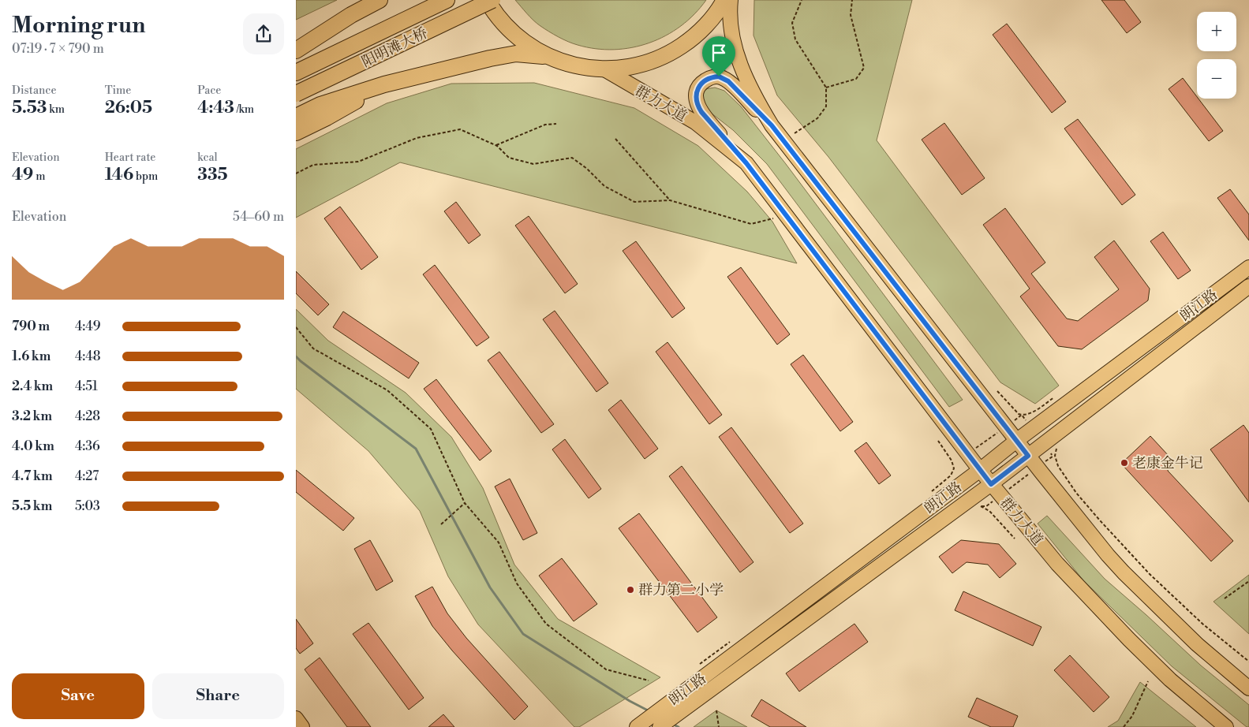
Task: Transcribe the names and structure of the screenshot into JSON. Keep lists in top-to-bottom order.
{
  "streets": {
    "highway": ["阳明滩大桥"],
    "main road": ["群力大道", "朗江路"]
  },
  "crossings": [
    ["群力大道", "朗江路"]
  ],
  "places": ["老康金牛记", "群力第二小学"],
  "page": {
    "heading": ["Morning run", "07:19 · 7 × 790 m"],
    "map_buttons": ["+", "−"],
    "stats": [
      ["Distance", "5.53 km"],
      ["Time", "26:05"],
      ["Pace", "4:43 /km"],
      ["Elevation", "49 m"],
      ["Heart rate", "146 bpm"],
      ["kcal", "335"]
    ],
    "chart": ["Elevation", "54–60 m"],
    "list": [
      {
        "name": "790 m",
        "note": "4:49"
      },
      {
        "name": "1.6 km",
        "note": "4:48"
      },
      {
        "name": "2.4 km",
        "note": "4:51"
      },
      {
        "name": "3.2 km",
        "note": "4:28"
      },
      {
        "name": "4.0 km",
        "note": "4:36"
      },
      {
        "name": "4.7 km",
        "note": "4:27"
      },
      {
        "name": "5.5 km",
        "note": "5:03"
      }
    ],
    "buttons": ["Save", "Share"]
  }
}
